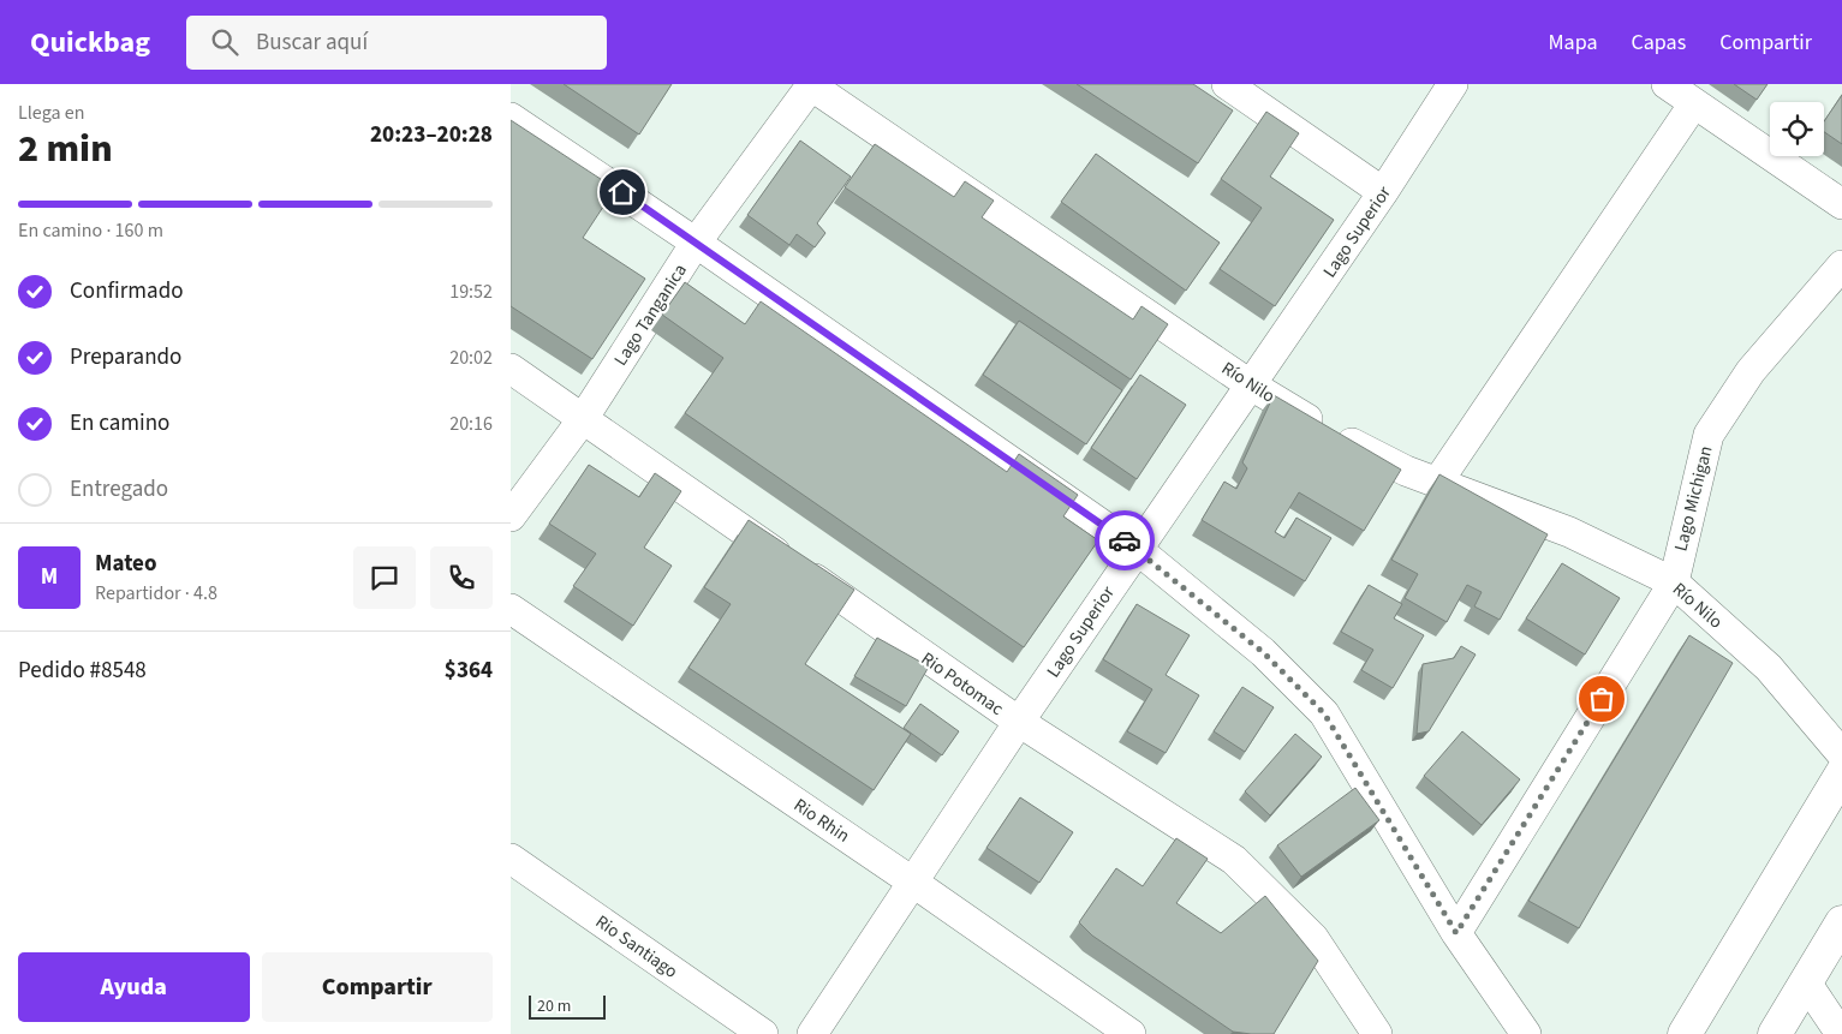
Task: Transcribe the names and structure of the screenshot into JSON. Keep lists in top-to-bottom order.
{
  "streets": {
    "street": [
      "Lago Superior",
      "Lago Tanganica",
      "Río Nilo",
      "Lago Michigan",
      "Rio Potomac",
      "Rio Rhin",
      "Rio Santiago"
    ]
  },
  "crossings": [
    ["Lago Superior", "Río Nilo"],
    ["Lago Superior", "Rio Potomac"],
    ["Lago Superior", "Rio Rhin"],
    ["Lago Tanganica", "Río Nilo"],
    ["Lago Tanganica", "Rio Potomac"],
    ["Río Nilo", "Lago Michigan"]
  ],
  "scale_bar": "20 m",
  "page": {
    "header": "Quickbag",
    "search": "Buscar aquí",
    "nav": ["Mapa", "Capas", "Compartir"],
    "heading": ["2 min", "Llega en", "20:23–20:28"],
    "panel": [
      "Mateo",
      "Repartidor · 4.8",
      "Pedido #8548",
      "$364"
    ],
    "bar": "En camino · 160 m",
    "list": [
      ["Confirmado", "19:52"],
      ["Preparando", "20:02"],
      ["En camino", "20:16"],
      "Entregado"
    ],
    "round": "M",
    "buttons": ["Ayuda", "Compartir"],
    "scale": "20 m"
  }
}
